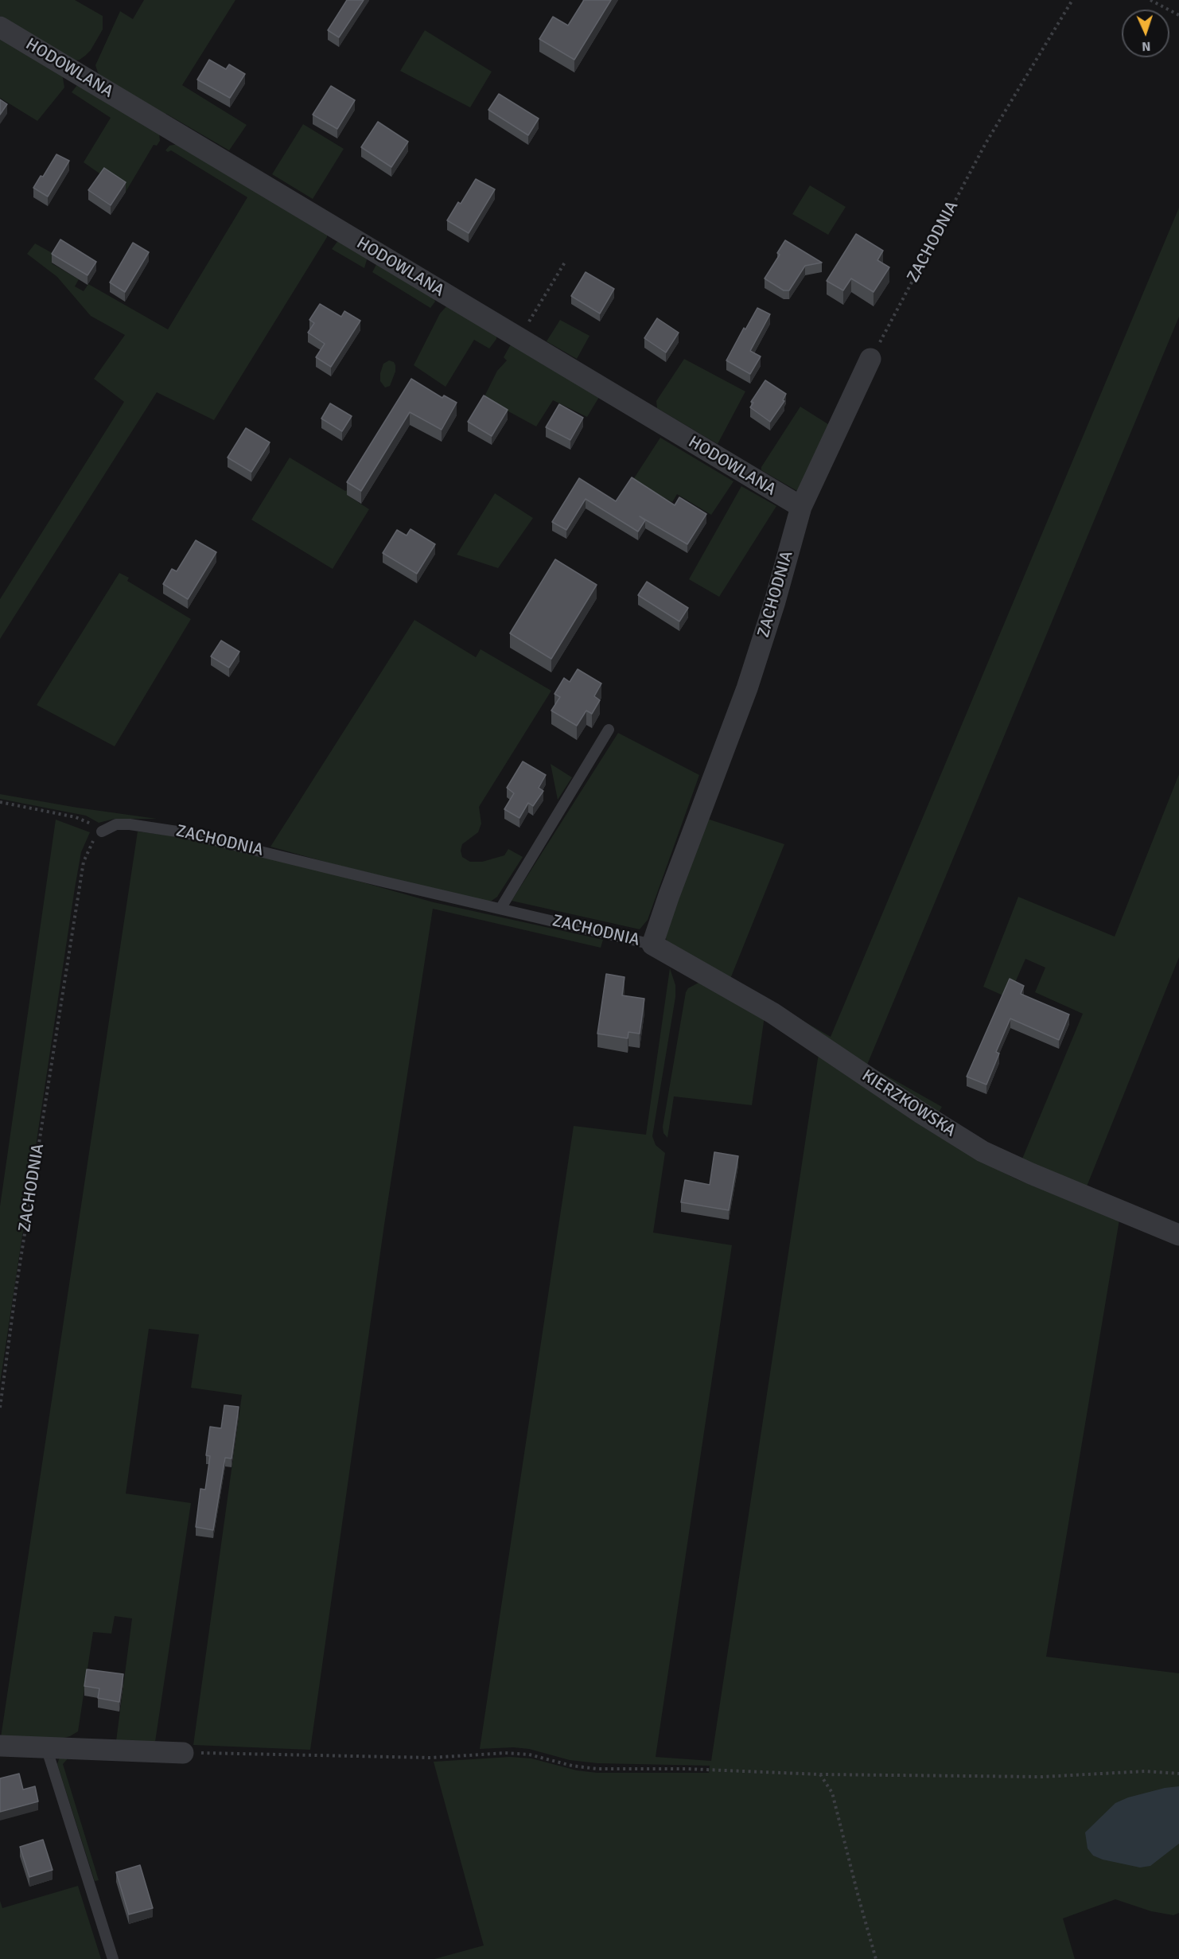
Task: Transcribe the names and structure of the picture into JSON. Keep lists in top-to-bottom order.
{
  "streets": {
    "street": ["HODOWLANA", "ZACHODNIA", "KIERZKOWSKA"]
  },
  "crossings": [
    ["HODOWLANA", "ZACHODNIA"],
    ["ZACHODNIA", "KIERZKOWSKA"]
  ],
  "north": "bottom"
}
